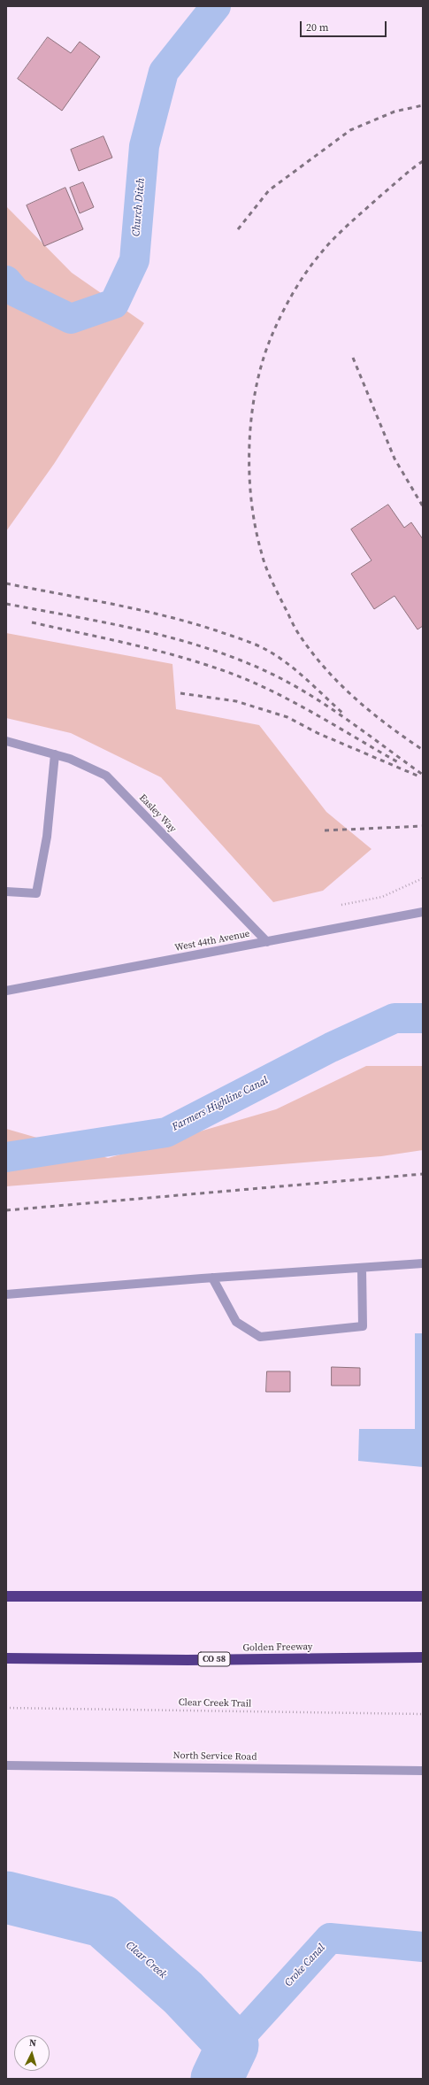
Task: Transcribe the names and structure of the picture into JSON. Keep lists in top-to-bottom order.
{
  "streets": {
    "highway": ["Golden Freeway", "CO 58"],
    "street": ["Easley Way", "West 44th Avenue", "North Service Road"],
    "path": ["Clear Creek Trail"]
  },
  "crossings": [
    ["Easley Way", "West 44th Avenue"]
  ],
  "water": [
    "Church Ditch",
    "Farmers Highline Canal",
    "Clear Creek",
    "Croke Canal"
  ],
  "scale_bar": "20 m",
  "north": "top"
}
